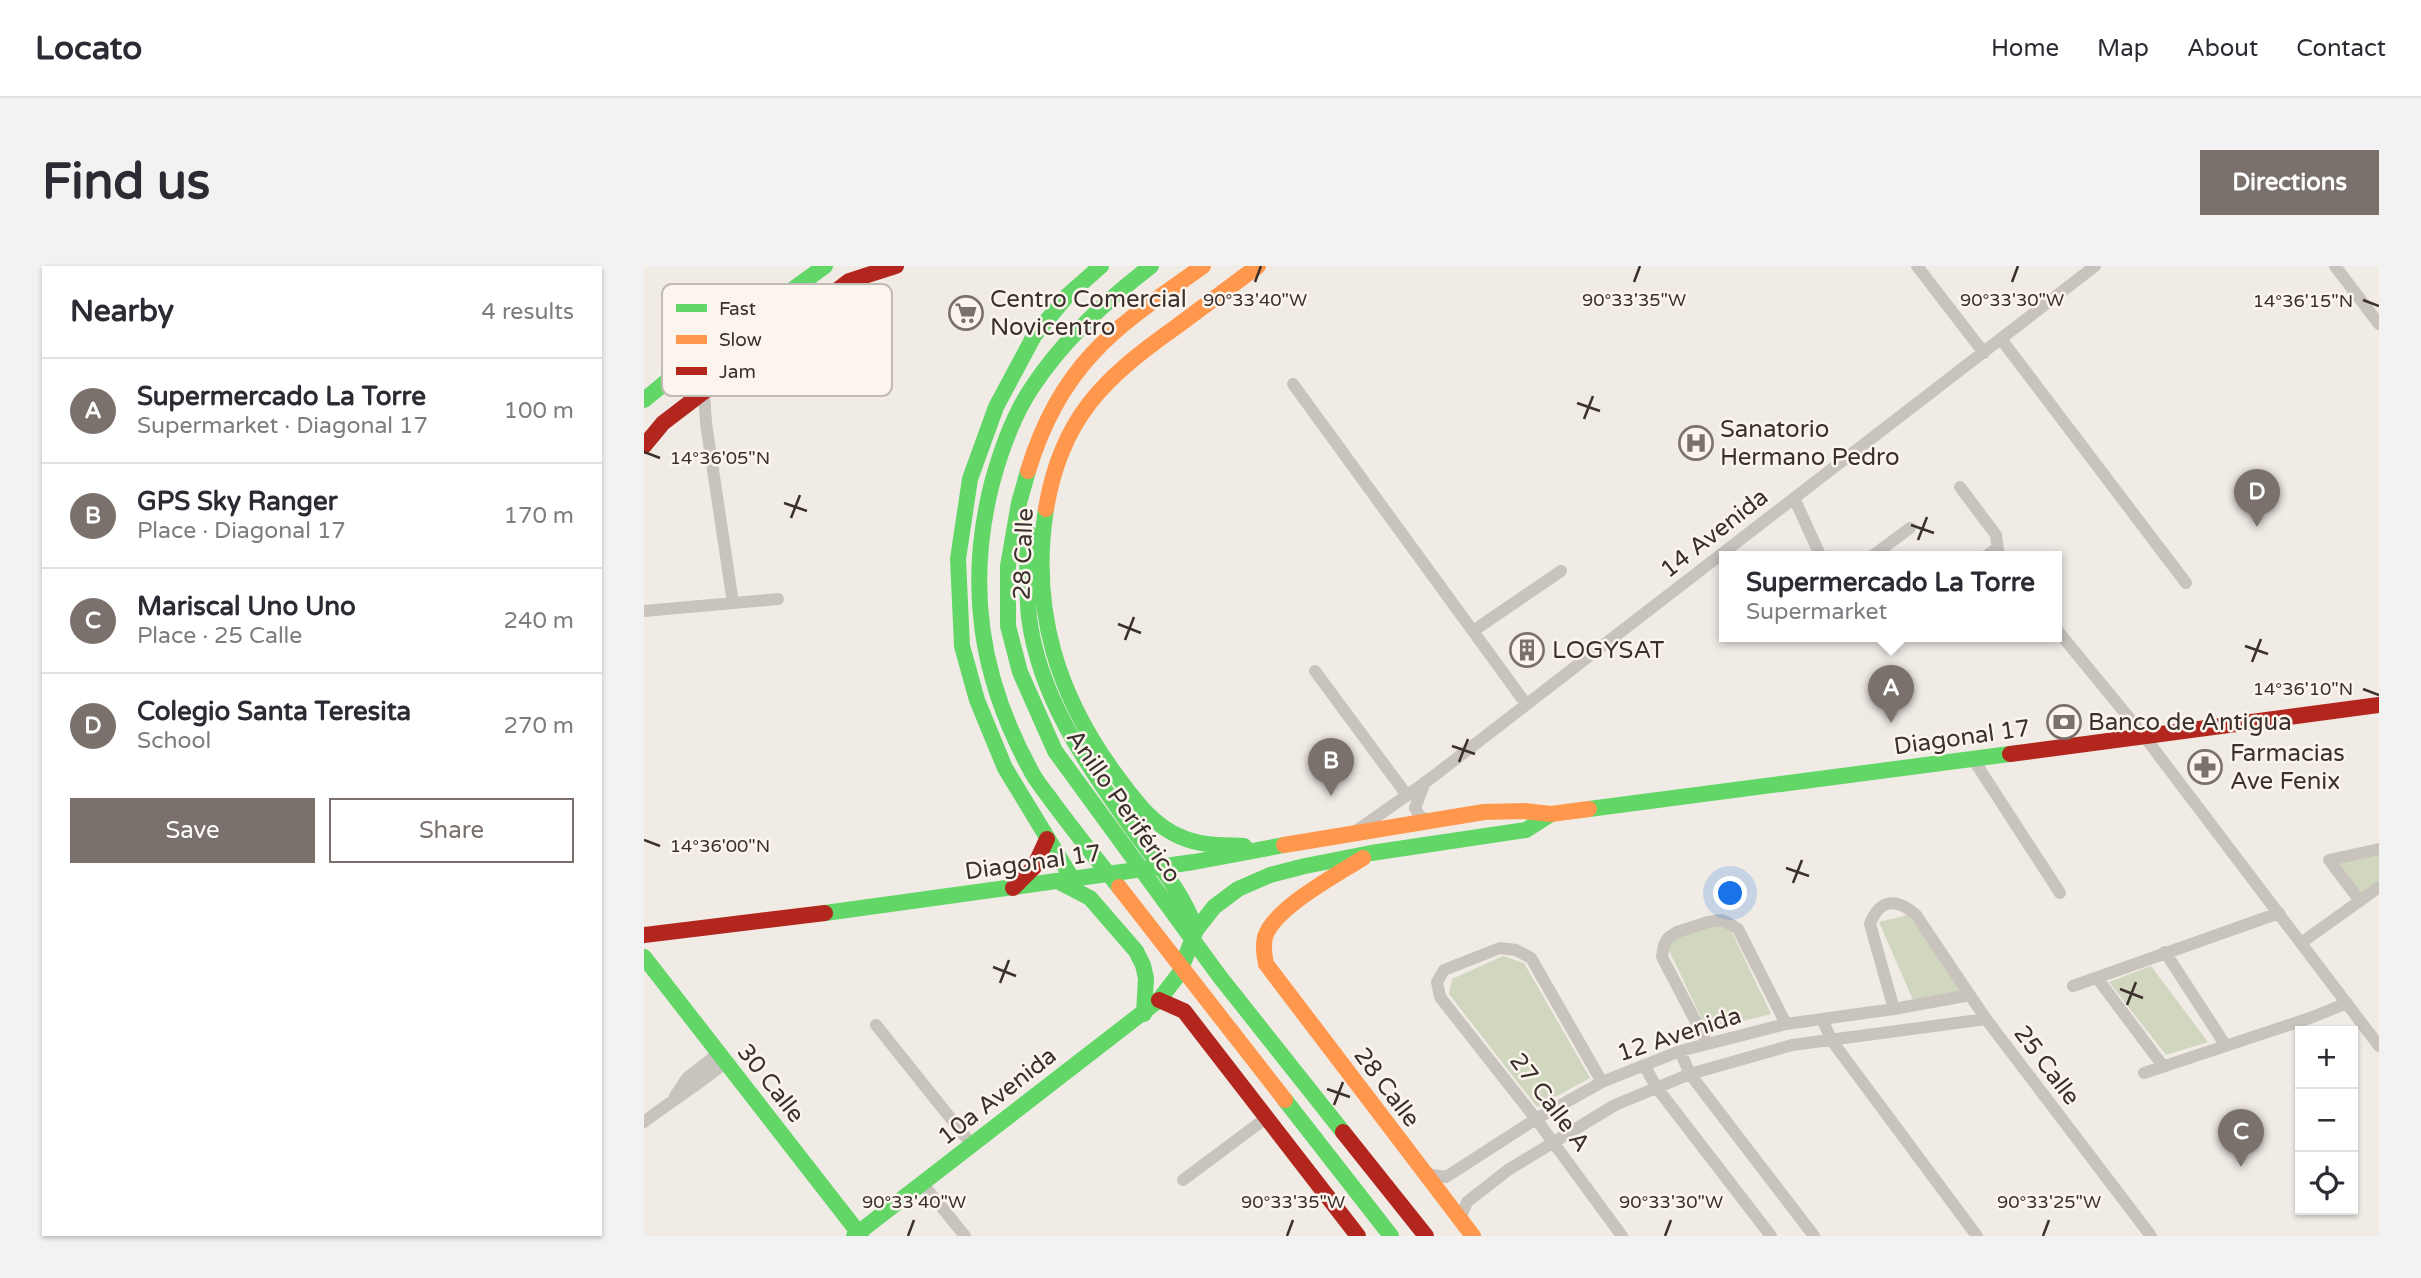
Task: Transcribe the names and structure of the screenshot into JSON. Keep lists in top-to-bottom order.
{
  "streets": {
    "main road": [
      "28 Calle",
      "Diagonal 17",
      "Anillo Periférico",
      "30 Calle",
      "10a Avenida"
    ],
    "street": [
      "14 Avenida",
      "12 Avenida",
      "25 Calle",
      "27 Calle A"
    ]
  },
  "crossings": [
    ["14 Avenida", "Diagonal 17"],
    ["28 Calle", "Diagonal 17"],
    ["28 Calle", "12 Avenida"],
    ["Diagonal 17", "10a Avenida"],
    ["12 Avenida", "25 Calle"],
    ["12 Avenida", "27 Calle A"],
    ["30 Calle", "10a Avenida"]
  ],
  "places": {
    "supermarket": ["Centro Comercial Novicentro"],
    "hospital": ["Sanatorio Hermano Pedro"],
    "building": ["LOGYSAT"],
    "bank": ["Banco de Antigua"],
    "pharmacy": ["Farmacias Ave Fenix"]
  },
  "legend": ["Fast", "Slow", "Jam"],
  "page": {
    "header": "Locato",
    "nav": [
      "Home",
      "Map",
      "About",
      "Contact"
    ],
    "buttons": [
      "Directions",
      ["Save", "Share"]
    ],
    "title": "Find us",
    "heading": ["Nearby", "4 results"],
    "list": [
      {
        "mark": "A",
        "name": "Supermercado La Torre",
        "note": "Supermarket · Diagonal 17",
        "value": "100 m"
      },
      {
        "mark": "B",
        "name": "GPS Sky Ranger",
        "note": "Place · Diagonal 17",
        "value": "170 m"
      },
      {
        "mark": "C",
        "name": "Mariscal Uno Uno",
        "note": "Place · 25 Calle",
        "value": "240 m"
      },
      {
        "mark": "D",
        "name": "Colegio Santa Teresita",
        "note": "School",
        "value": "270 m"
      }
    ],
    "pins": [
      "D",
      "A",
      "B",
      "C"
    ],
    "popup": ["Supermercado La Torre", "Supermarket"],
    "map_buttons": ["+", "−"]
  },
  "coordinates": [
    "90°33'40\"W",
    "90°33'35\"W",
    "90°33'30\"W",
    "14°36'15\"N",
    "14°36'05\"N",
    "14°36'10\"N",
    "14°36'00\"N",
    "90°33'25\"W"
  ]
}
